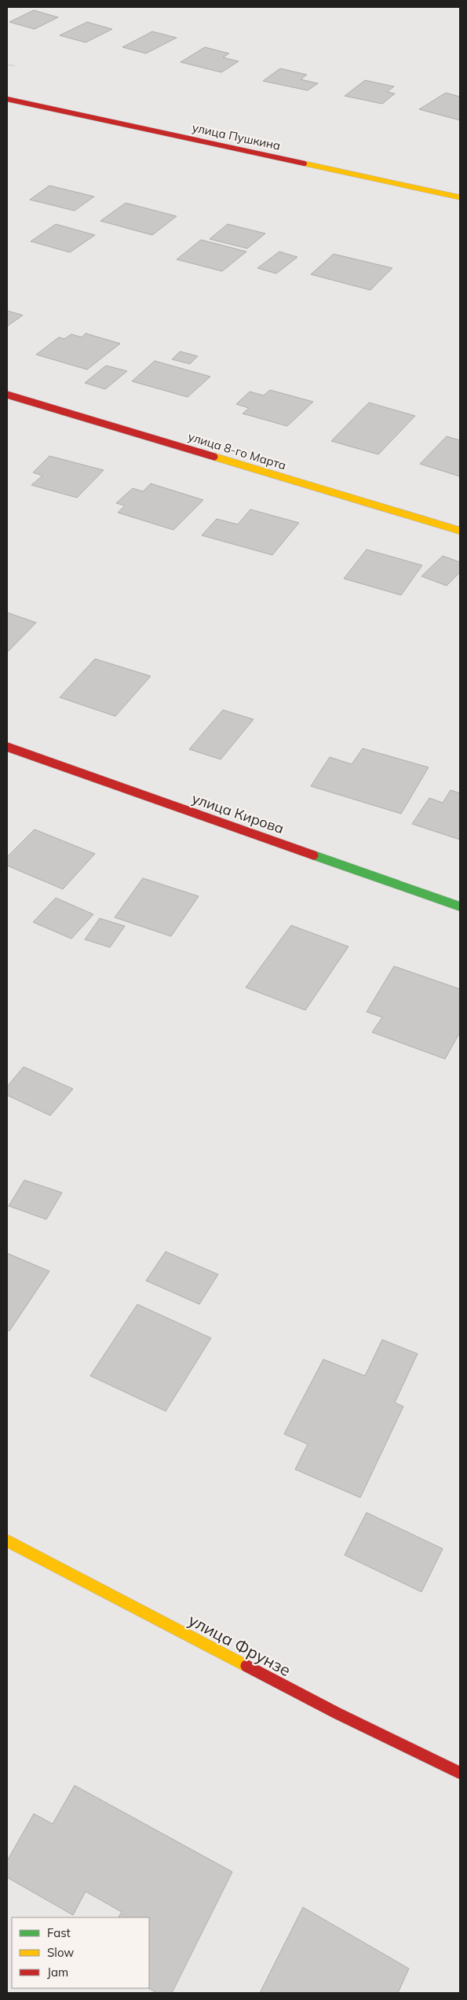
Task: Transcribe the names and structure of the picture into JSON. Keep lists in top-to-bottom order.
{
  "streets": {
    "street": [
      "улица Пушкина",
      "улица 8-го Марта",
      "улица Кирова",
      "улица Фрунзе"
    ]
  },
  "legend": ["Fast", "Slow", "Jam"]
}
